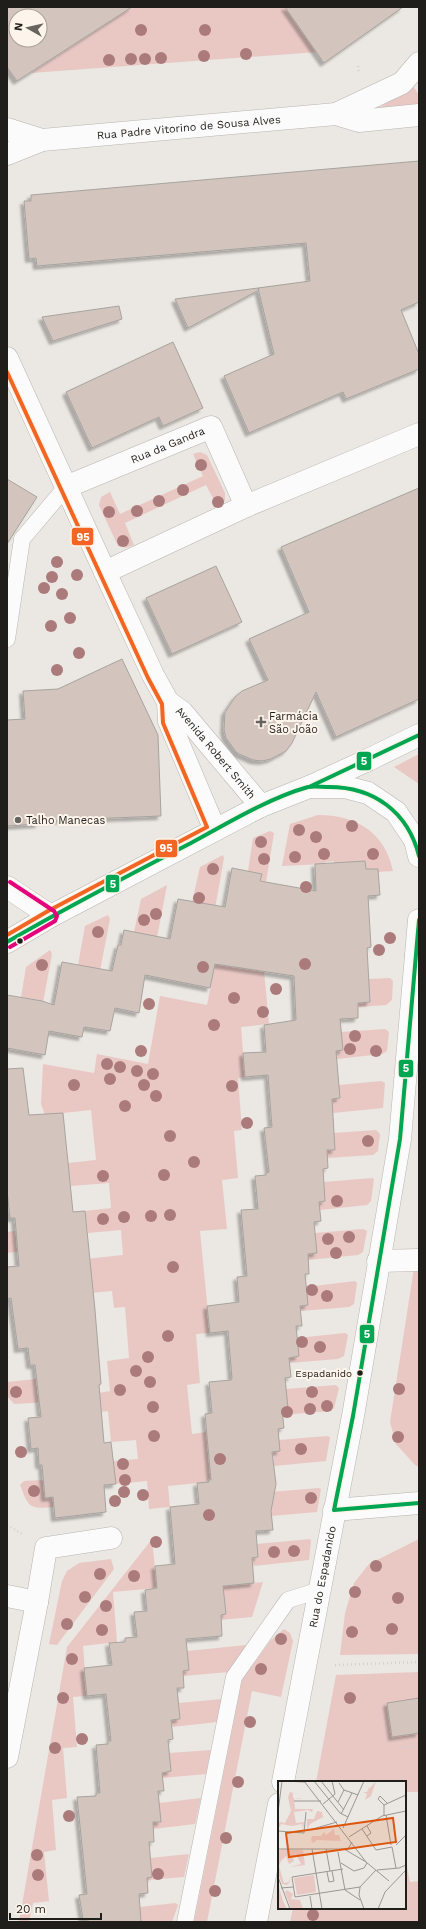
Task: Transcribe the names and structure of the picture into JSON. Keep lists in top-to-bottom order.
{
  "streets": {
    "street": [
      "Rua Padre Vitorino de Sousa Alves",
      "Rua da Gandra",
      "Avenida Robert Smith",
      "Rua do Espadanido"
    ]
  },
  "crossings": [
    ["Rua da Gandra", "Avenida Robert Smith"]
  ],
  "places": {
    "health": ["Farmácia São João"],
    "other": ["Talho Manecas", "Espadanido"]
  },
  "lines": ["transit line 95", "transit line 5"],
  "scale_bar": "20 m",
  "north": "left"
}
